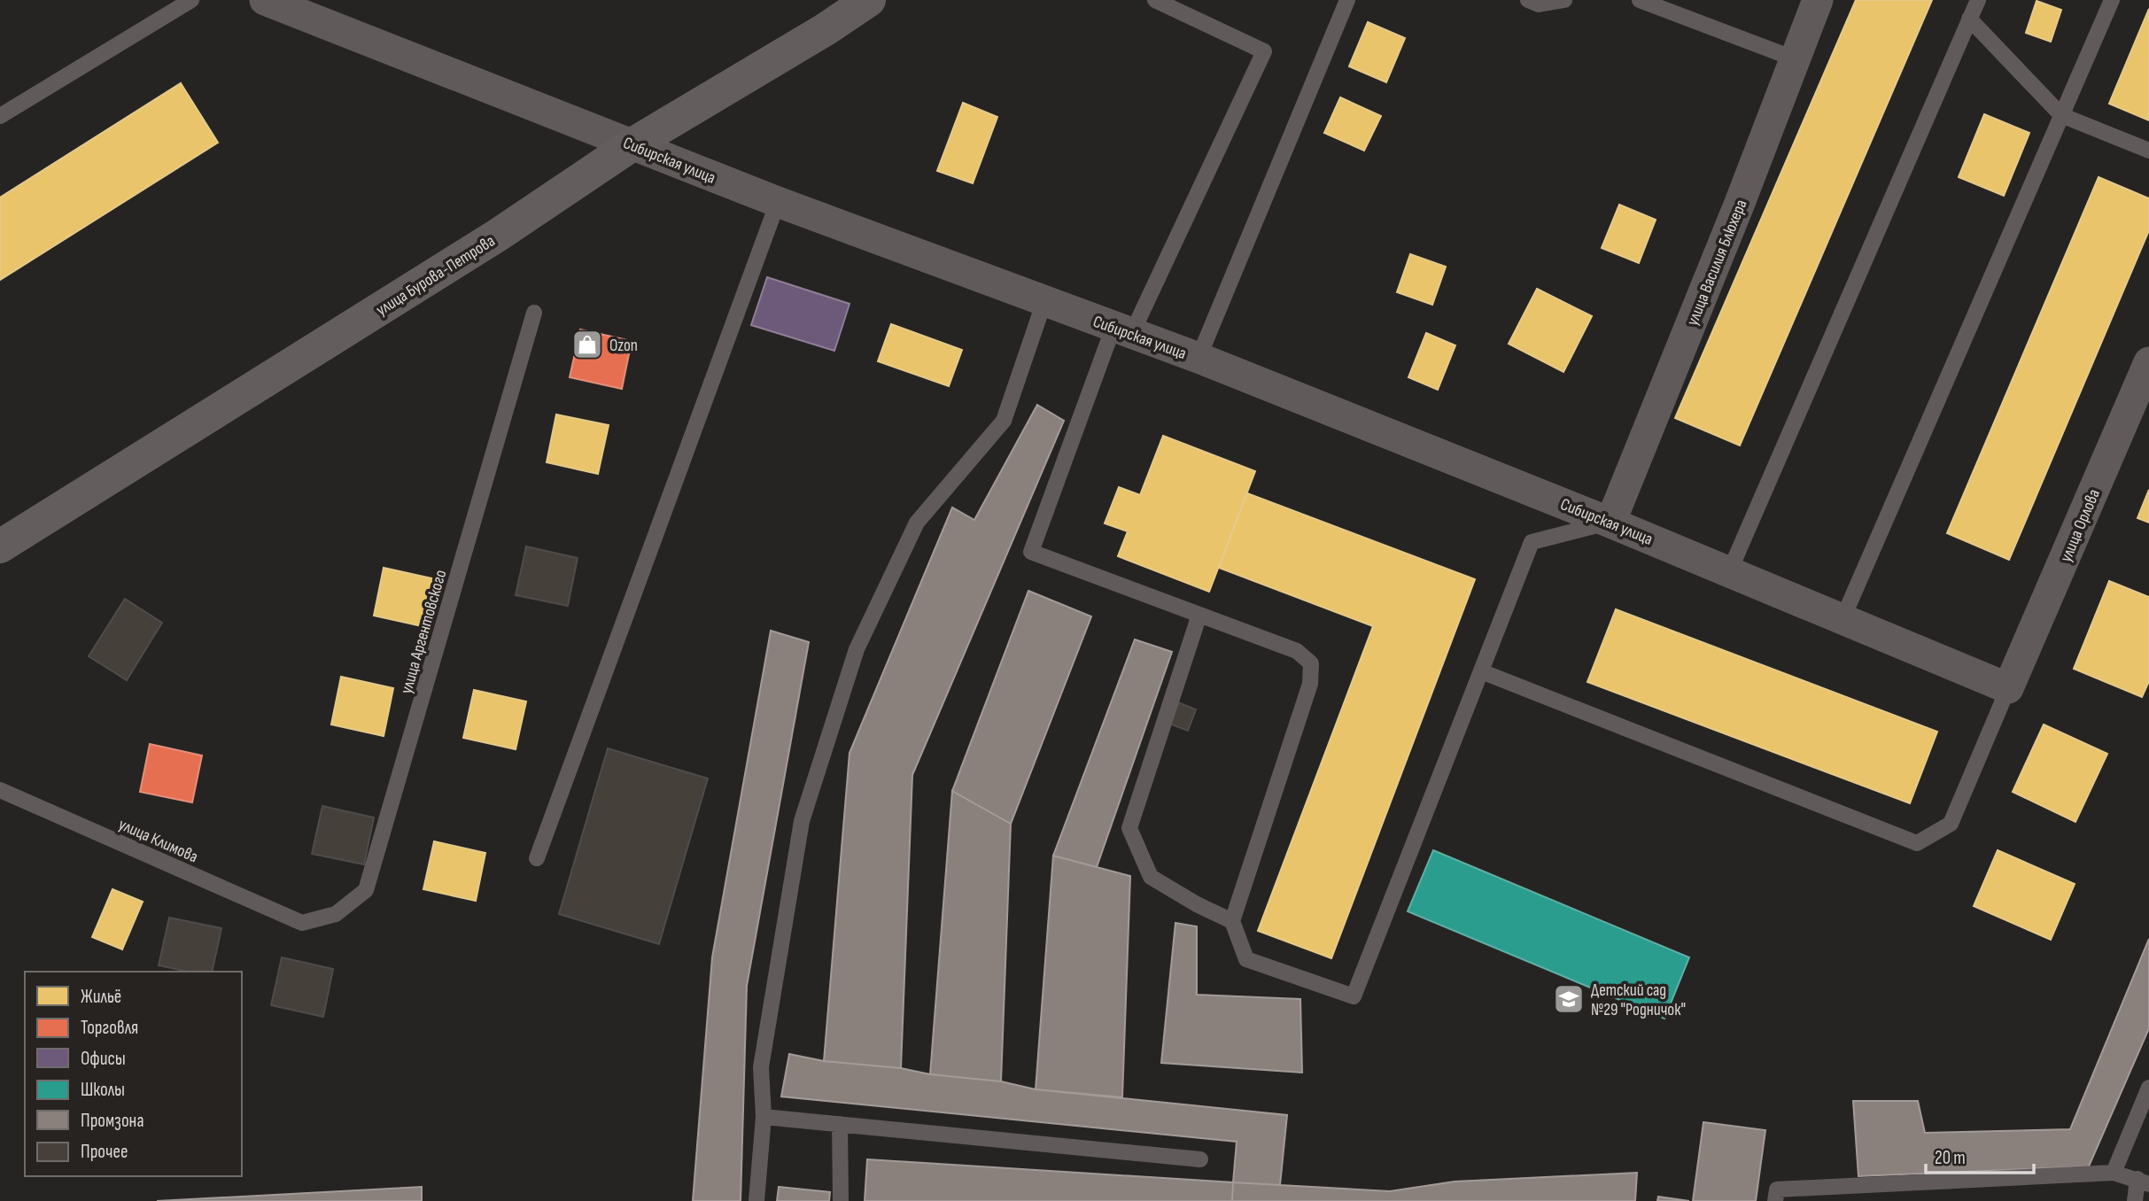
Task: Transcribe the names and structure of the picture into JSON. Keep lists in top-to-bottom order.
{
  "streets": {
    "main road": ["улица Бурова-Петрова"],
    "street": ["Сибирская улица", "улица Василия Блюхера", "улица Орлова"],
    "lane": ["улица Аргентовского", "улица Климова"]
  },
  "crossings": [
    ["Сибирская улица", "улица Василия Блюхера"],
    ["Сибирская улица", "улица Бурова-Петрова"],
    ["Сибирская улица", "улица Орлова"],
    ["улица Аргентовского", "улица Климова"]
  ],
  "places": {
    "shop": ["Ozon"],
    "school or university": ["Детский сад №29 \"Родничок\""]
  },
  "legend": [
    "Жильё",
    "Торговля",
    "Офисы",
    "Школы",
    "Промзона",
    "Прочее"
  ],
  "scale_bar": "20 m"
}
